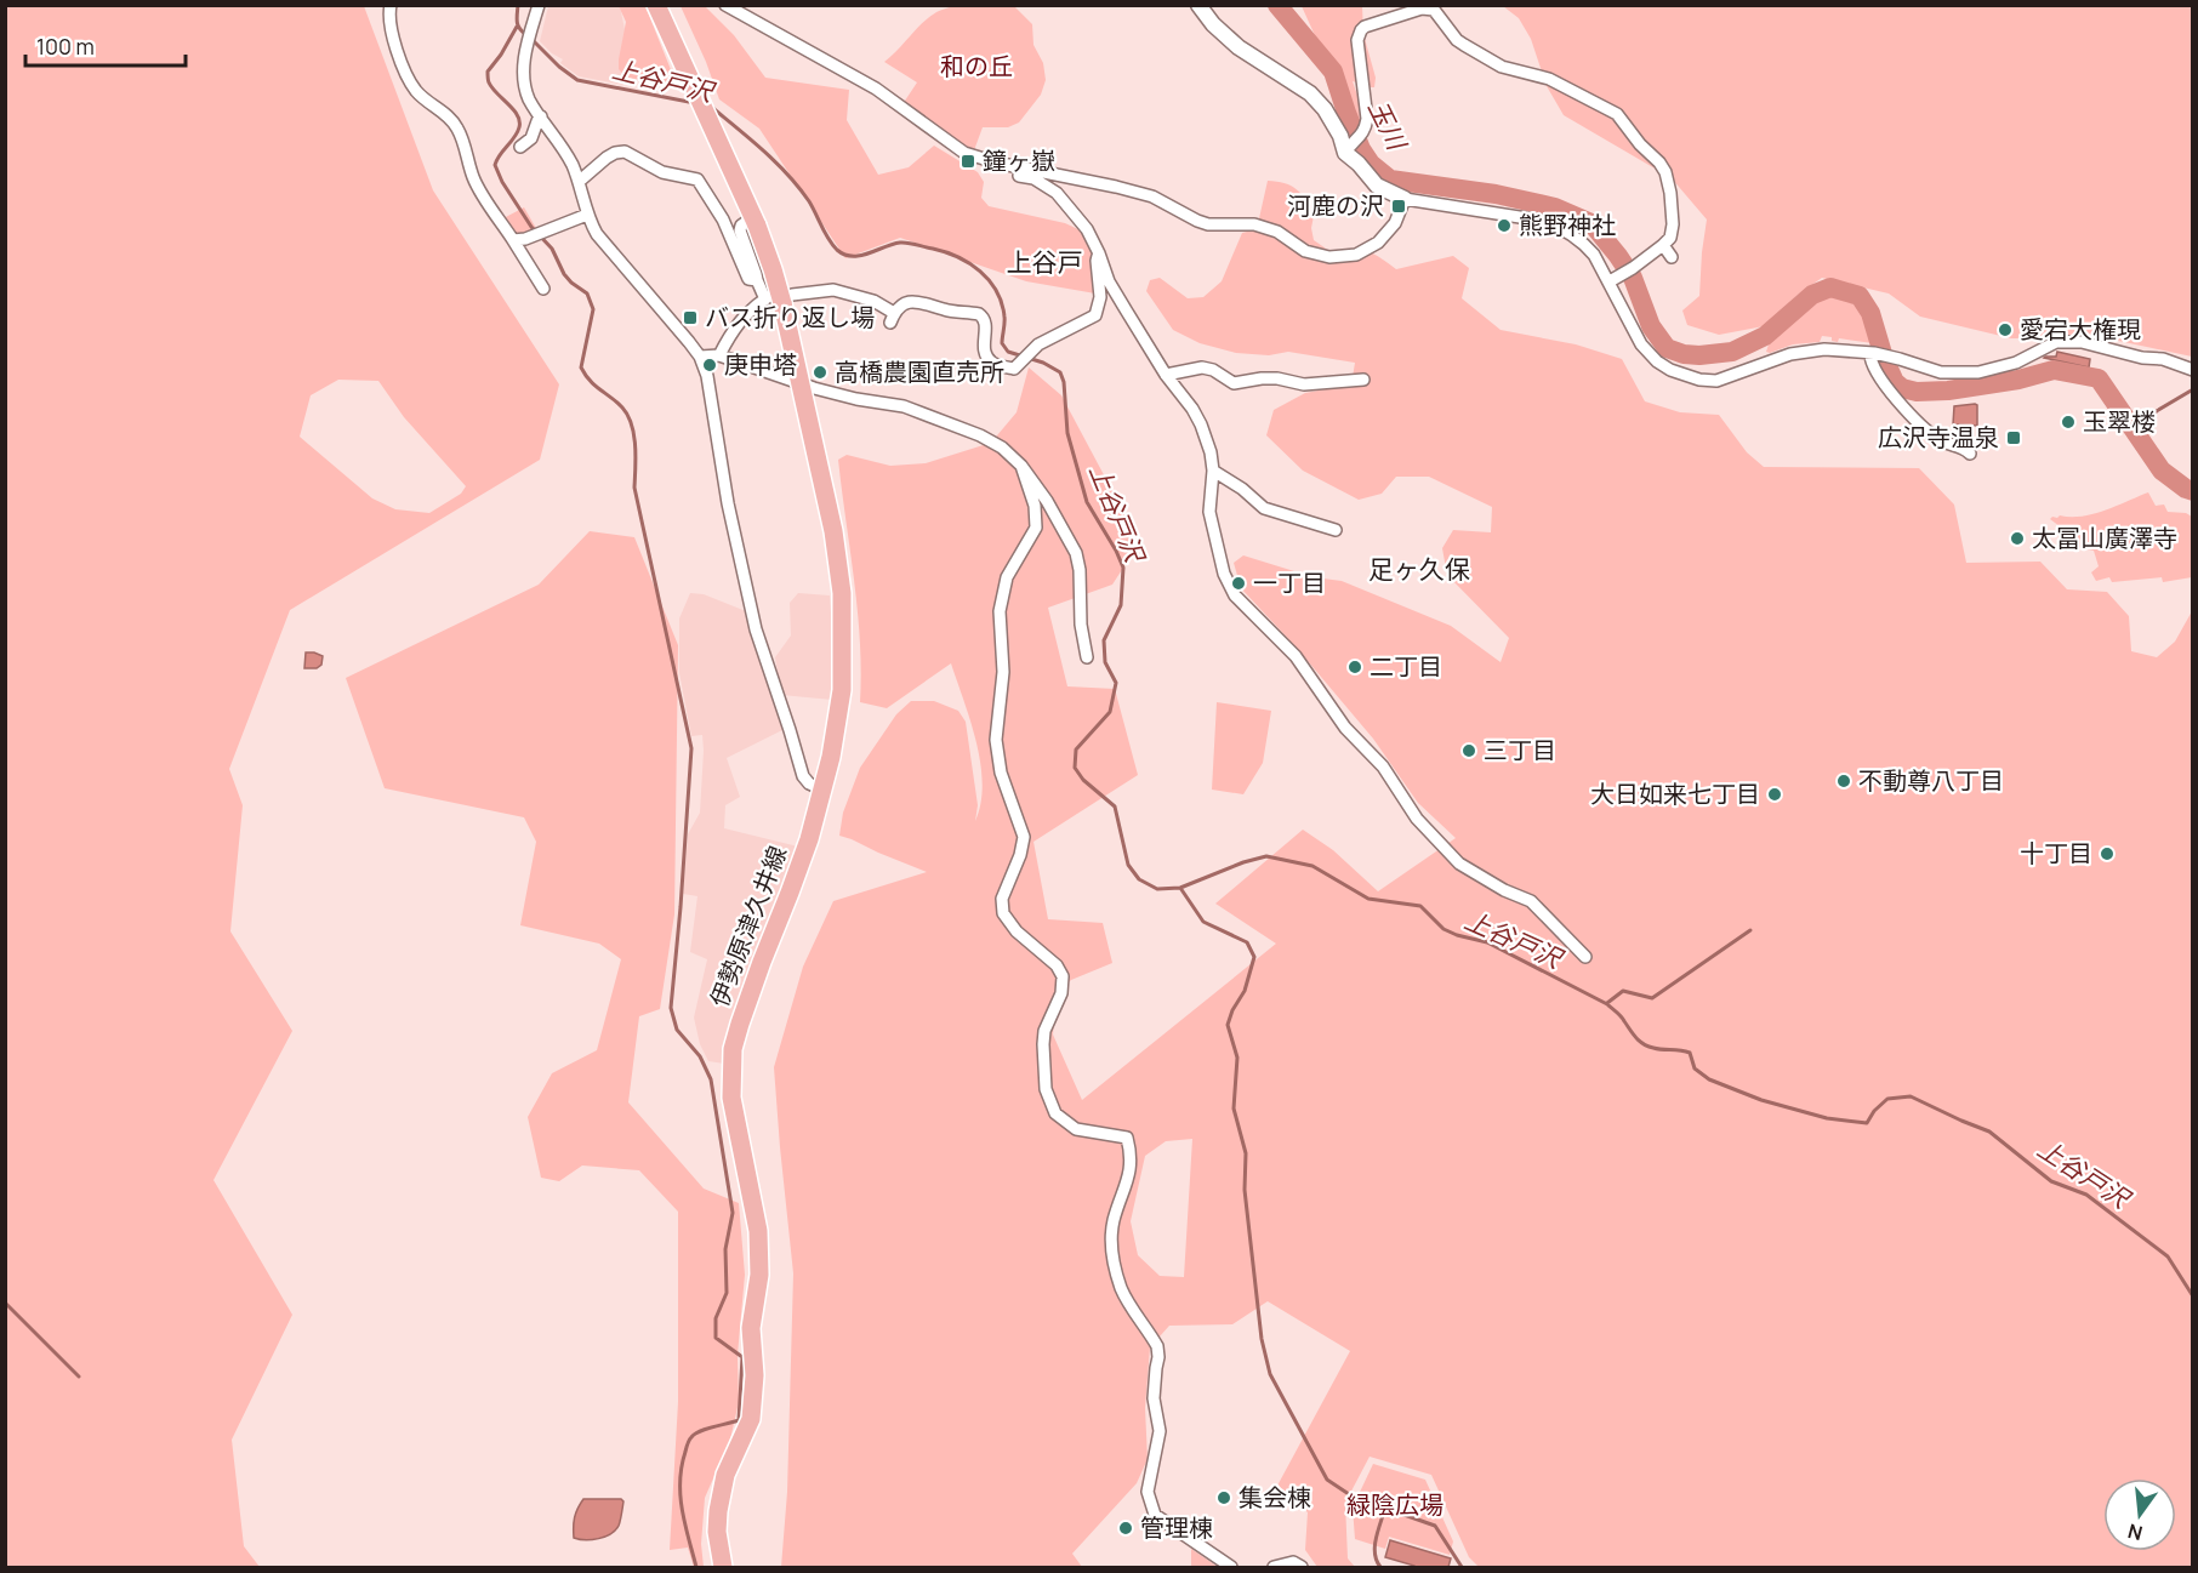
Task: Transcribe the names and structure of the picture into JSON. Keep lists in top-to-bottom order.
{
  "streets": {
    "main road": ["伊勢原津久井線"]
  },
  "districts": ["上谷戸", "足ヶ久保"],
  "water": ["上谷戸沢", "玉川"],
  "parks": ["和の丘", "緑陰広場"],
  "places": {
    "transit": [
      "鐘ヶ嶽",
      "河鹿の沢",
      "バス折り返し場",
      "広沢寺温泉"
    ],
    "other": [
      "熊野神社",
      "愛宕大権現",
      "庚申塔",
      "高橋農園直売所",
      "玉翠楼",
      "太冨山廣澤寺",
      "一丁目",
      "二丁目",
      "三丁目",
      "不動尊八丁目",
      "大日如来七丁目",
      "十丁目",
      "集会棟",
      "管理棟"
    ]
  },
  "scale_bar": "100 m",
  "north": "bottom"
}
